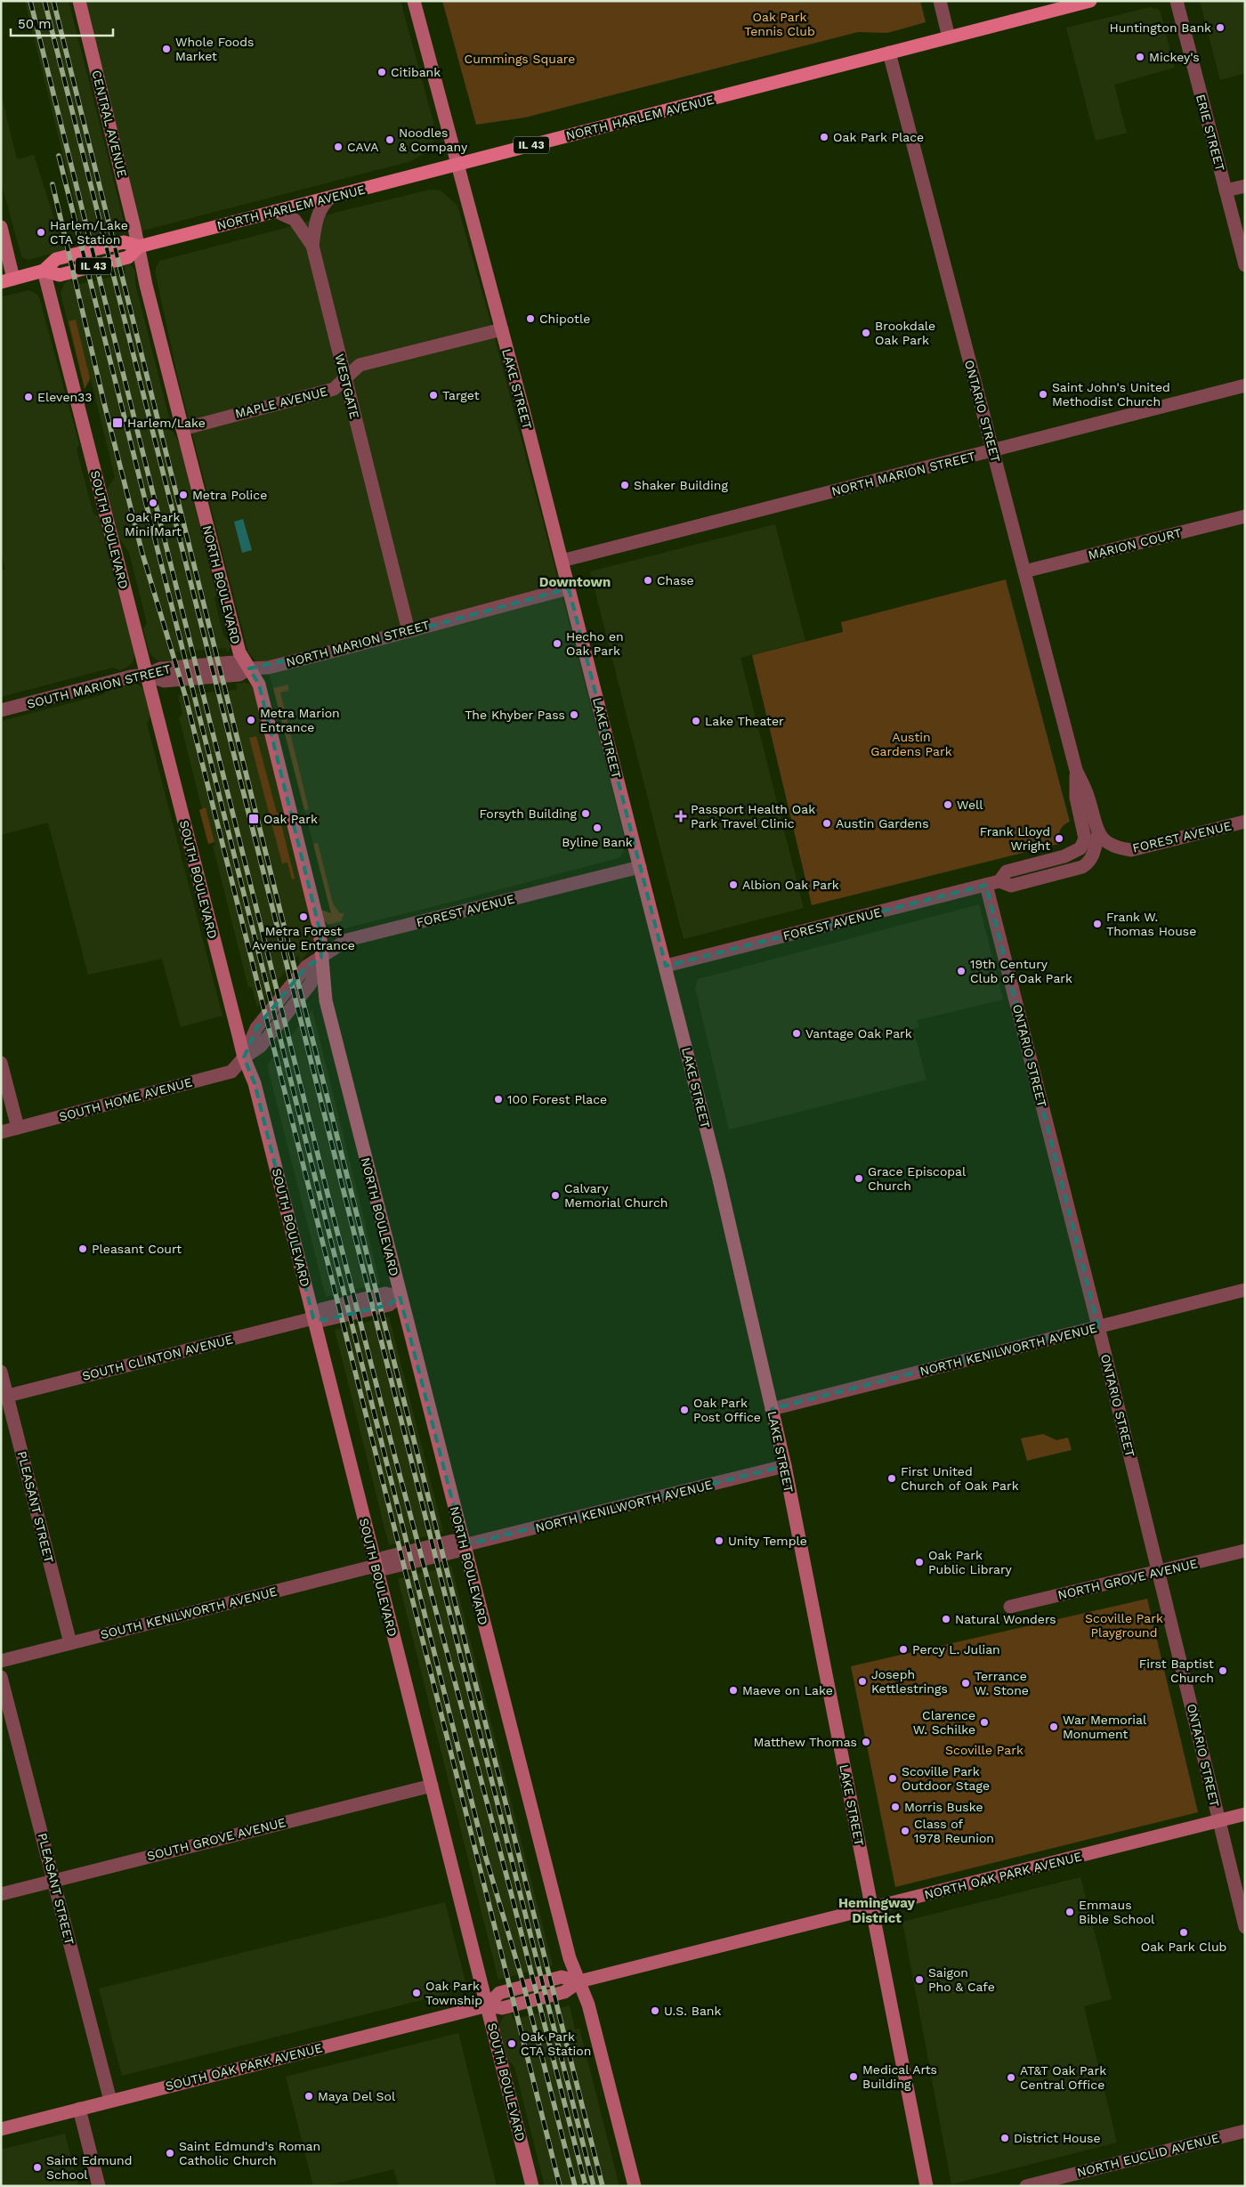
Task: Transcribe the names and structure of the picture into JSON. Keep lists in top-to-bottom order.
{
  "streets": {
    "main road": ["NORTH HARLEM AVENUE", "IL 43"],
    "street": [
      "CENTRAL AVENUE",
      "ERIE STREET",
      "WESTGATE",
      "LAKE STREET",
      "MAPLE AVENUE",
      "ONTARIO STREET",
      "NORTH MARION STREET",
      "SOUTH BOULEVARD",
      "MARION COURT",
      "NORTH BOULEVARD",
      "SOUTH MARION STREET",
      "FOREST AVENUE",
      "SOUTH HOME AVENUE",
      "NORTH KENILWORTH AVENUE",
      "SOUTH CLINTON AVENUE",
      "PLEASANT STREET",
      "NORTH GROVE AVENUE",
      "SOUTH KENILWORTH AVENUE",
      "SOUTH GROVE AVENUE",
      "NORTH OAK PARK AVENUE",
      "SOUTH OAK PARK AVENUE",
      "NORTH EUCLID AVENUE"
    ]
  },
  "crossings": [
    ["NORTH HARLEM AVENUE", "CENTRAL AVENUE"],
    ["NORTH HARLEM AVENUE", "IL 43"],
    ["NORTH HARLEM AVENUE", "WESTGATE"],
    ["NORTH HARLEM AVENUE", "LAKE STREET"],
    ["NORTH HARLEM AVENUE", "ONTARIO STREET"],
    ["NORTH HARLEM AVENUE", "NORTH BOULEVARD"],
    ["CENTRAL AVENUE", "IL 43"],
    ["CENTRAL AVENUE", "NORTH BOULEVARD"],
    ["IL 43", "SOUTH BOULEVARD"],
    ["IL 43", "NORTH BOULEVARD"],
    ["WESTGATE", "MAPLE AVENUE"],
    ["WESTGATE", "NORTH MARION STREET"],
    ["LAKE STREET", "MAPLE AVENUE"],
    ["LAKE STREET", "NORTH MARION STREET"],
    ["LAKE STREET", "FOREST AVENUE"],
    ["LAKE STREET", "NORTH KENILWORTH AVENUE"],
    ["LAKE STREET", "NORTH OAK PARK AVENUE"],
    ["MAPLE AVENUE", "NORTH BOULEVARD"],
    ["ONTARIO STREET", "NORTH MARION STREET"],
    ["ONTARIO STREET", "MARION COURT"],
    ["ONTARIO STREET", "FOREST AVENUE"],
    ["ONTARIO STREET", "NORTH KENILWORTH AVENUE"],
    ["ONTARIO STREET", "NORTH GROVE AVENUE"],
    ["ONTARIO STREET", "NORTH OAK PARK AVENUE"],
    ["NORTH MARION STREET", "NORTH BOULEVARD"],
    ["NORTH MARION STREET", "SOUTH MARION STREET"],
    ["SOUTH BOULEVARD", "SOUTH MARION STREET"],
    ["SOUTH BOULEVARD", "SOUTH HOME AVENUE"],
    ["SOUTH BOULEVARD", "NORTH KENILWORTH AVENUE"],
    ["SOUTH BOULEVARD", "SOUTH CLINTON AVENUE"],
    ["SOUTH BOULEVARD", "SOUTH KENILWORTH AVENUE"],
    ["SOUTH BOULEVARD", "SOUTH GROVE AVENUE"],
    ["SOUTH BOULEVARD", "NORTH OAK PARK AVENUE"],
    ["SOUTH BOULEVARD", "SOUTH OAK PARK AVENUE"],
    ["NORTH BOULEVARD", "SOUTH MARION STREET"],
    ["NORTH BOULEVARD", "FOREST AVENUE"],
    ["NORTH BOULEVARD", "SOUTH HOME AVENUE"],
    ["NORTH BOULEVARD", "NORTH KENILWORTH AVENUE"],
    ["NORTH BOULEVARD", "SOUTH CLINTON AVENUE"],
    ["NORTH BOULEVARD", "NORTH OAK PARK AVENUE"],
    ["FOREST AVENUE", "SOUTH HOME AVENUE"],
    ["NORTH KENILWORTH AVENUE", "SOUTH KENILWORTH AVENUE"],
    ["SOUTH CLINTON AVENUE", "PLEASANT STREET"],
    ["PLEASANT STREET", "SOUTH KENILWORTH AVENUE"],
    ["PLEASANT STREET", "SOUTH GROVE AVENUE"],
    ["PLEASANT STREET", "SOUTH OAK PARK AVENUE"],
    ["NORTH OAK PARK AVENUE", "SOUTH OAK PARK AVENUE"]
  ],
  "districts": ["Downtown", "Hemingway District"],
  "parks": [
    "Oak Park Tennis Club",
    "Cummings Square",
    "Austin Gardens Park",
    "Scoville Park Playground",
    "Scoville Park"
  ],
  "places": {
    "other": [
      "Huntington Bank",
      "Whole Foods Market",
      "Mickey's",
      "Citibank",
      "Oak Park Place",
      "Noodles & Company",
      "CAVA",
      "Harlem/Lake CTA Station",
      "Chipotle",
      "Brookdale Oak Park",
      "Saint John's United Methodist Church",
      "Target",
      "Eleven33",
      "Shaker Building",
      "Metra Police",
      "Oak Park Mini Mart",
      "Chase",
      "Hecho en Oak Park",
      "The Khyber Pass",
      "Metra Marion Entrance",
      "Lake Theater",
      "Well",
      "Forsyth Building",
      "Austin Gardens",
      "Byline Bank",
      "Frank Lloyd Wright",
      "Albion Oak Park",
      "Metra Forest Avenue Entrance",
      "Frank W. Thomas House",
      "19th Century Club of Oak Park",
      "Vantage Oak Park",
      "100 Forest Place",
      "Grace Episcopal Church",
      "Calvary Memorial Church",
      "Pleasant Court",
      "Oak Park Post Office",
      "First United Church of Oak Park",
      "Unity Temple",
      "Oak Park Public Library",
      "Natural Wonders",
      "Percy L. Julian",
      "First Baptist Church",
      "Joseph Kettlestrings",
      "Terrance W. Stone",
      "Maeve on Lake",
      "Clarence W. Schilke",
      "War Memorial Monument",
      "Matthew Thomas",
      "Scoville Park Outdoor Stage",
      "Morris Buske",
      "Class of 1978 Reunion",
      "Emmaus Bible School",
      "Oak Park Club",
      "Saigon Pho & Cafe",
      "Oak Park Township",
      "U.S. Bank",
      "Oak Park CTA Station",
      "Medical Arts Building",
      "AT&T Oak Park Central Office",
      "Maya Del Sol",
      "District House",
      "Saint Edmund's Roman Catholic Church",
      "Saint Edmund School"
    ],
    "transit": ["Harlem/Lake", "Oak Park"],
    "health": ["Passport Health Oak Park Travel Clinic"]
  },
  "scale_bar": "50 m"
}
